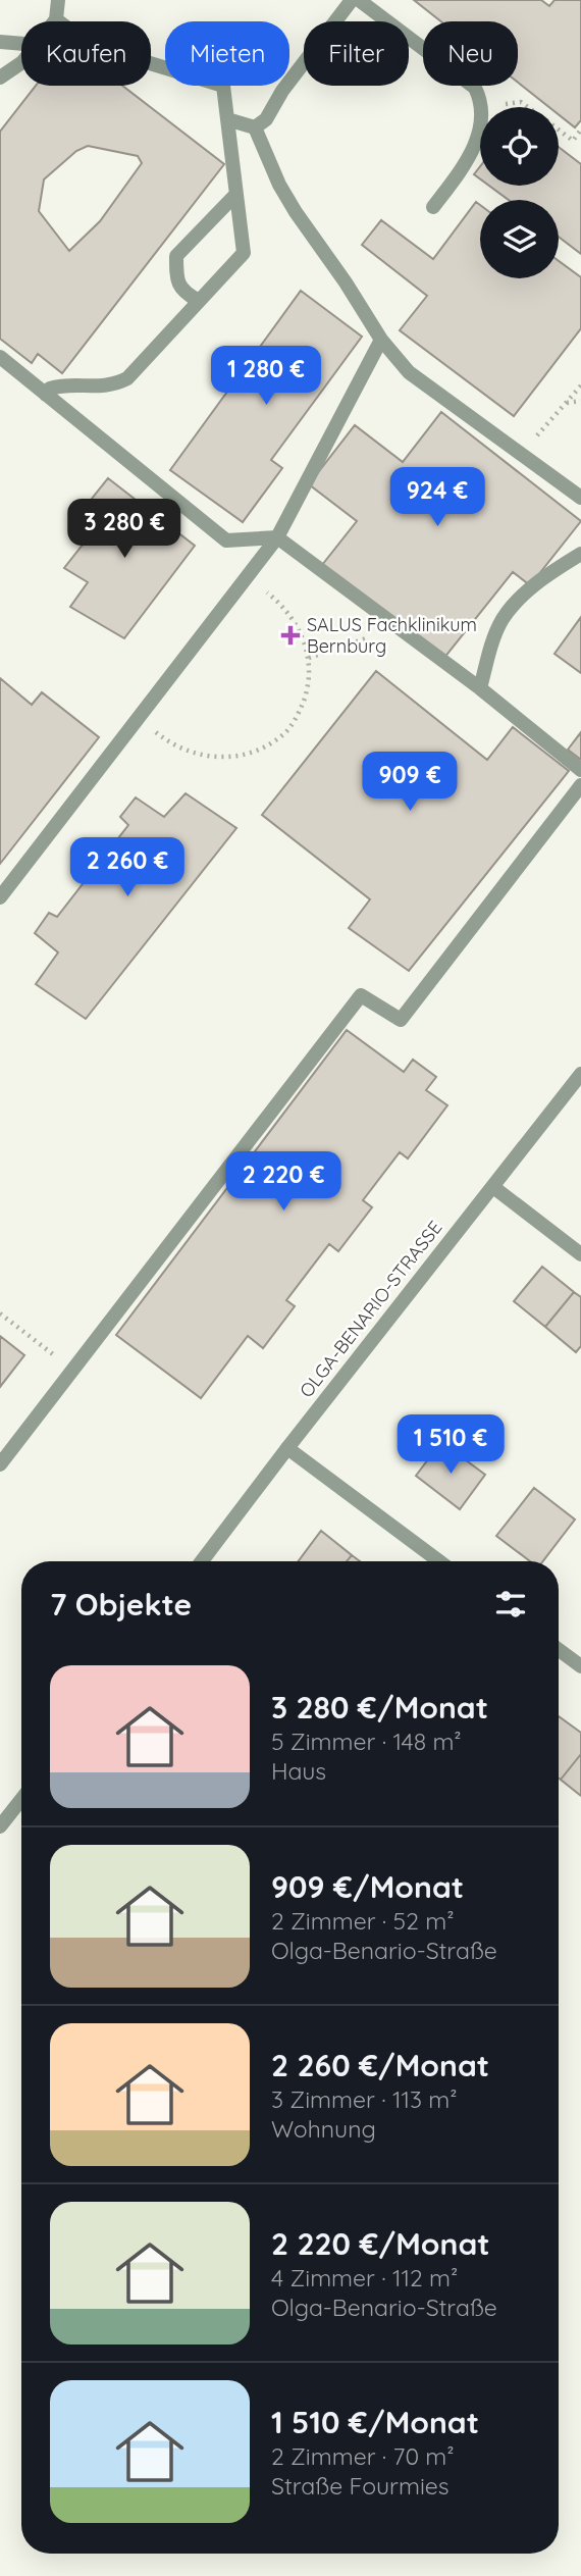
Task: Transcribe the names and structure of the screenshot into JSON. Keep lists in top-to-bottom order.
{
  "streets": {
    "street": ["OLGA-BENARIO-STRASSE"]
  },
  "places": {
    "health": ["SALUS Fachklinikum Bernburg"]
  },
  "page": {
    "chip": [
      "Kaufen",
      "Mieten",
      "Filter",
      "Neu"
    ],
    "price": [
      "1 280 €",
      "924 €",
      "3 280 €",
      "909 €",
      "2 260 €",
      "2 220 €",
      "1 510 €"
    ],
    "heading": "7 Objekte",
    "list": [
      {
        "name": "3 280 €/Monat",
        "note": "5 Zimmer · 148 m² · Haus"
      },
      {
        "name": "909 €/Monat",
        "note": "2 Zimmer · 52 m² · Olga-Benario-Straße"
      },
      {
        "name": "2 260 €/Monat",
        "note": "3 Zimmer · 113 m² · Wohnung"
      },
      {
        "name": "2 220 €/Monat",
        "note": "4 Zimmer · 112 m² · Olga-Benario-Straße"
      },
      {
        "name": "1 510 €/Monat",
        "note": "2 Zimmer · 70 m² · Straße Fourmies"
      }
    ]
  }
}
